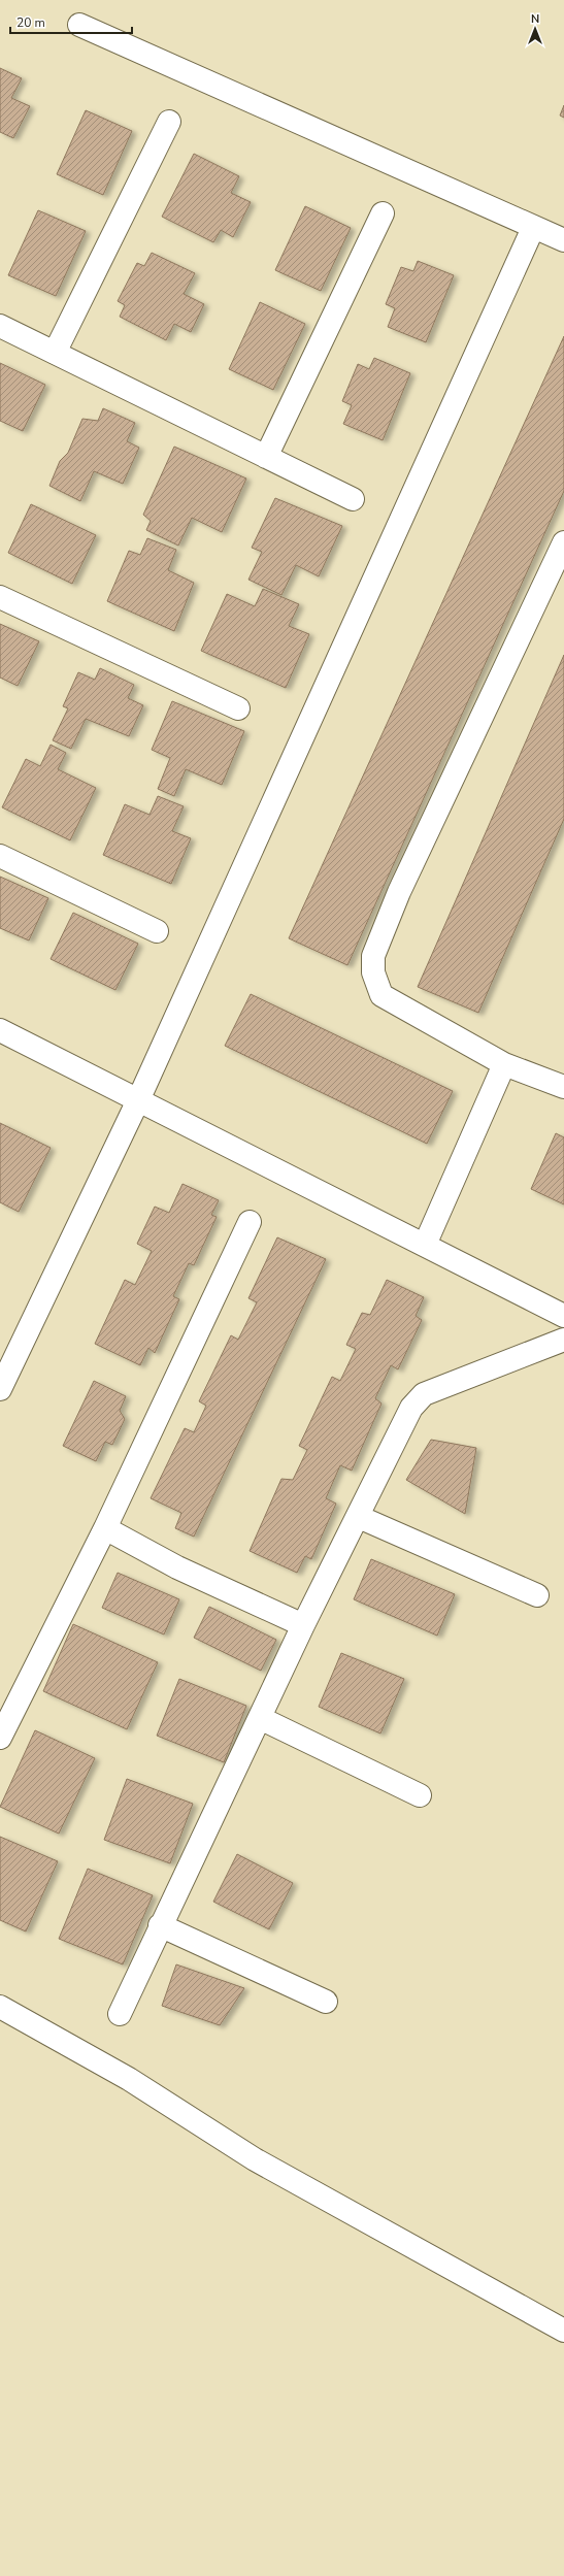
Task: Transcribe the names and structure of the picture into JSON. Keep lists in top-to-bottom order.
{
  "scale_bar": "20 m",
  "north": "top"
}
